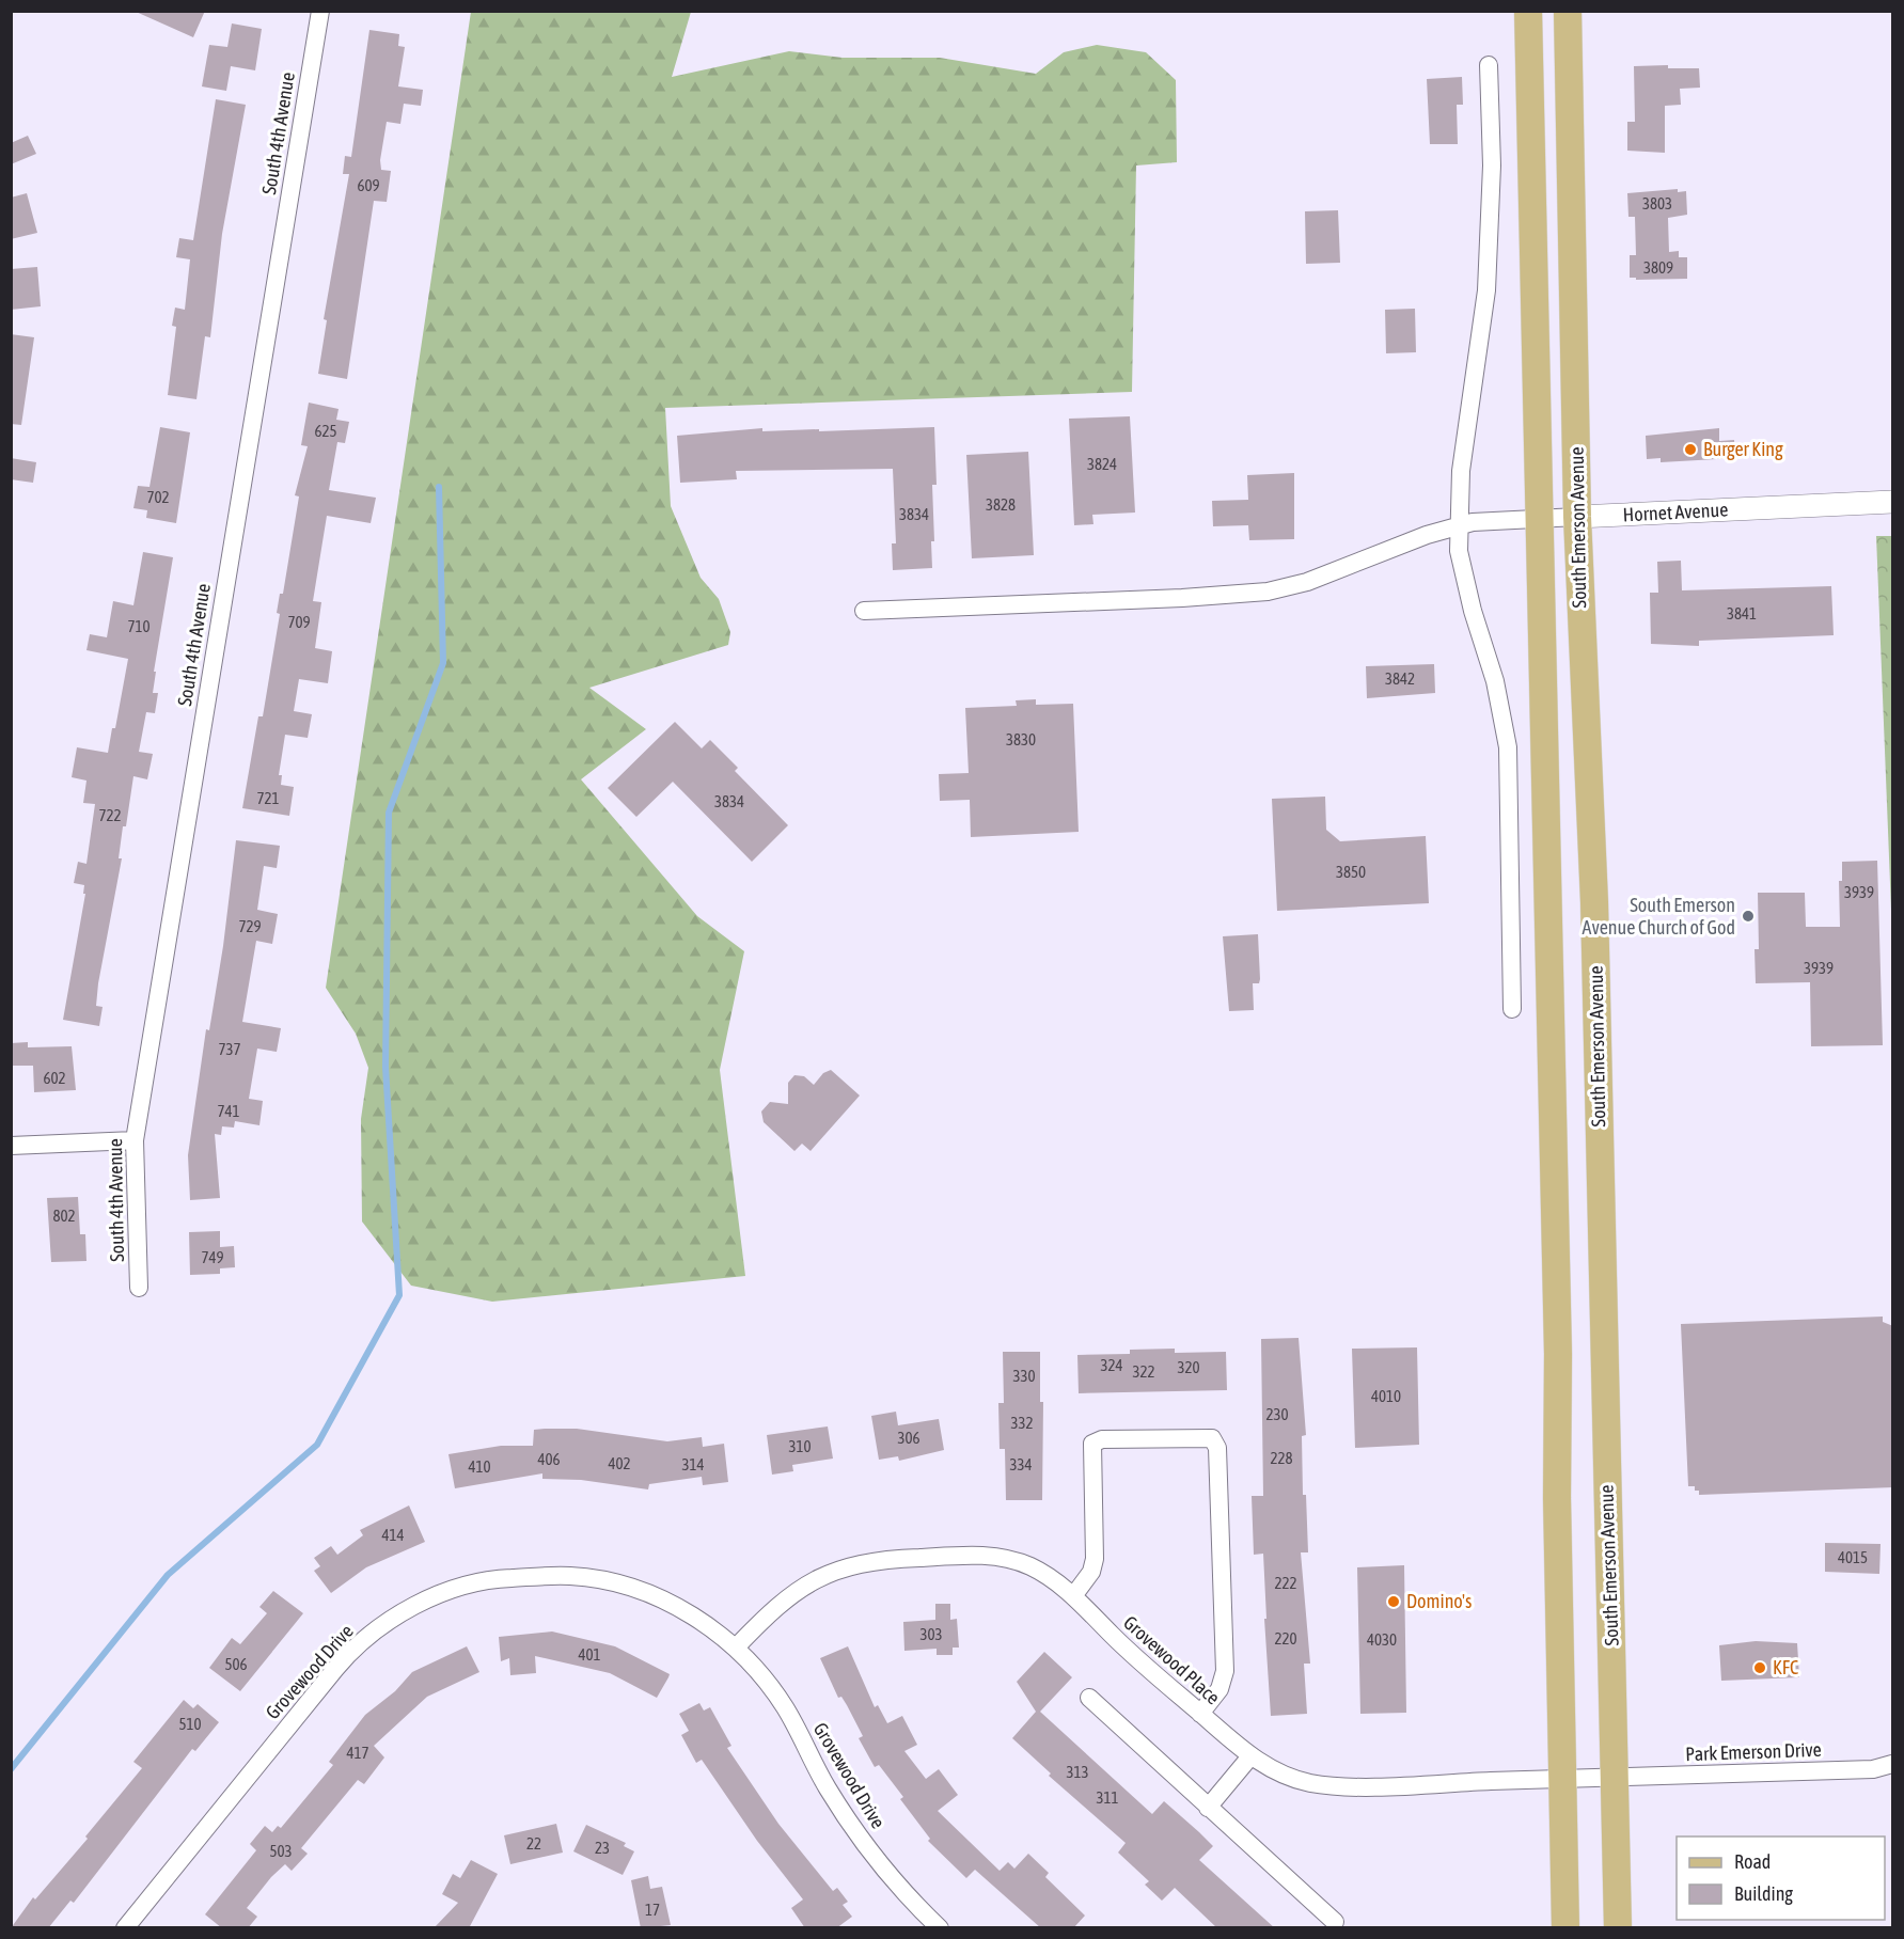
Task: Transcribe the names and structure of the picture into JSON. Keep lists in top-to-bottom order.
{
  "streets": {
    "main road": ["South Emerson Avenue"],
    "street": [
      "South 4th Avenue",
      "Hornet Avenue",
      "Grovewood Place",
      "Grovewood Drive",
      "Park Emerson Drive"
    ]
  },
  "crossings": [
    ["Hornet Avenue", "South Emerson Avenue"],
    ["South Emerson Avenue", "Grovewood Place"],
    ["South Emerson Avenue", "Park Emerson Drive"],
    ["Grovewood Place", "Grovewood Drive"],
    ["Grovewood Place", "Park Emerson Drive"]
  ],
  "places": [
    "Burger King",
    "South Emerson Avenue Church of God",
    "Domino's",
    "KFC"
  ],
  "house_numbers": [
    "609",
    "3803",
    "3809",
    "625",
    "3824",
    "702",
    "3828",
    "3834",
    "3841",
    "709",
    "710",
    "3842",
    "3830",
    "721",
    "3834",
    "722",
    "3850",
    "3939",
    "729",
    "3939",
    "737",
    "602",
    "741",
    "802",
    "749",
    "324",
    "320",
    "322",
    "330",
    "4010",
    "230",
    "332",
    "306",
    "310",
    "228",
    "406",
    "402",
    "314",
    "334",
    "410",
    "414",
    "4015",
    "222",
    "303",
    "220",
    "4030",
    "401",
    "506",
    "510",
    "417",
    "313",
    "311",
    "22",
    "23",
    "503",
    "17"
  ],
  "legend": ["Road", "Building"]
}
